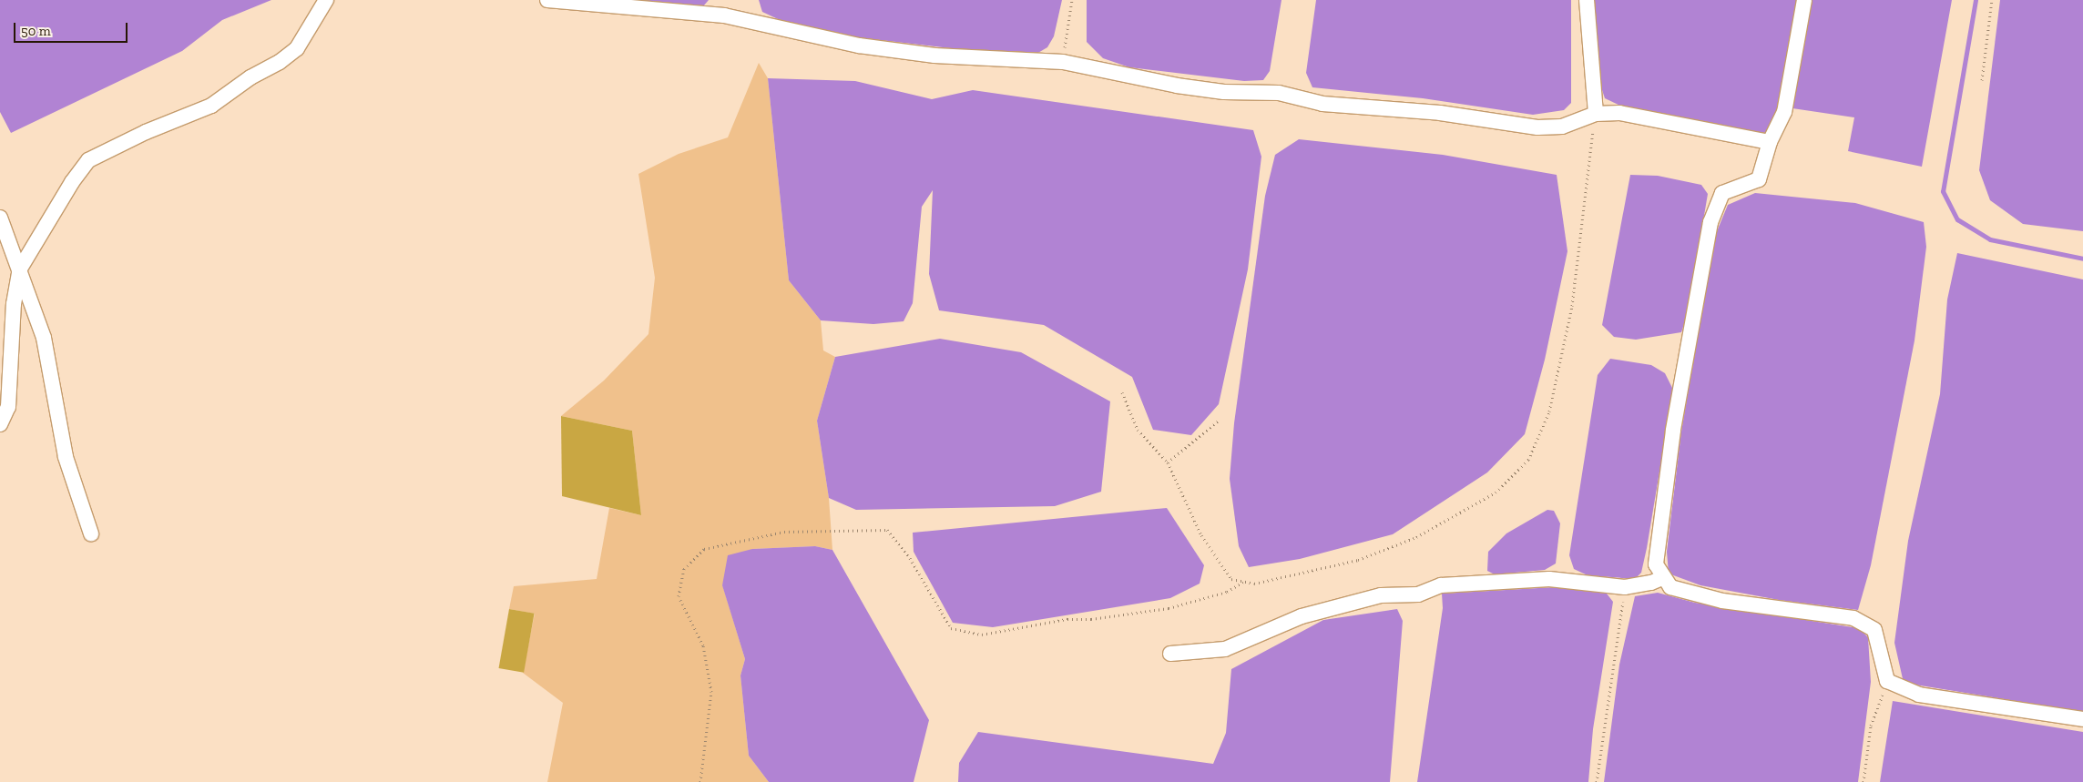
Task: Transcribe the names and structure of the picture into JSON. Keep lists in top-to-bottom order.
{
  "scale_bar": "50 m"
}
